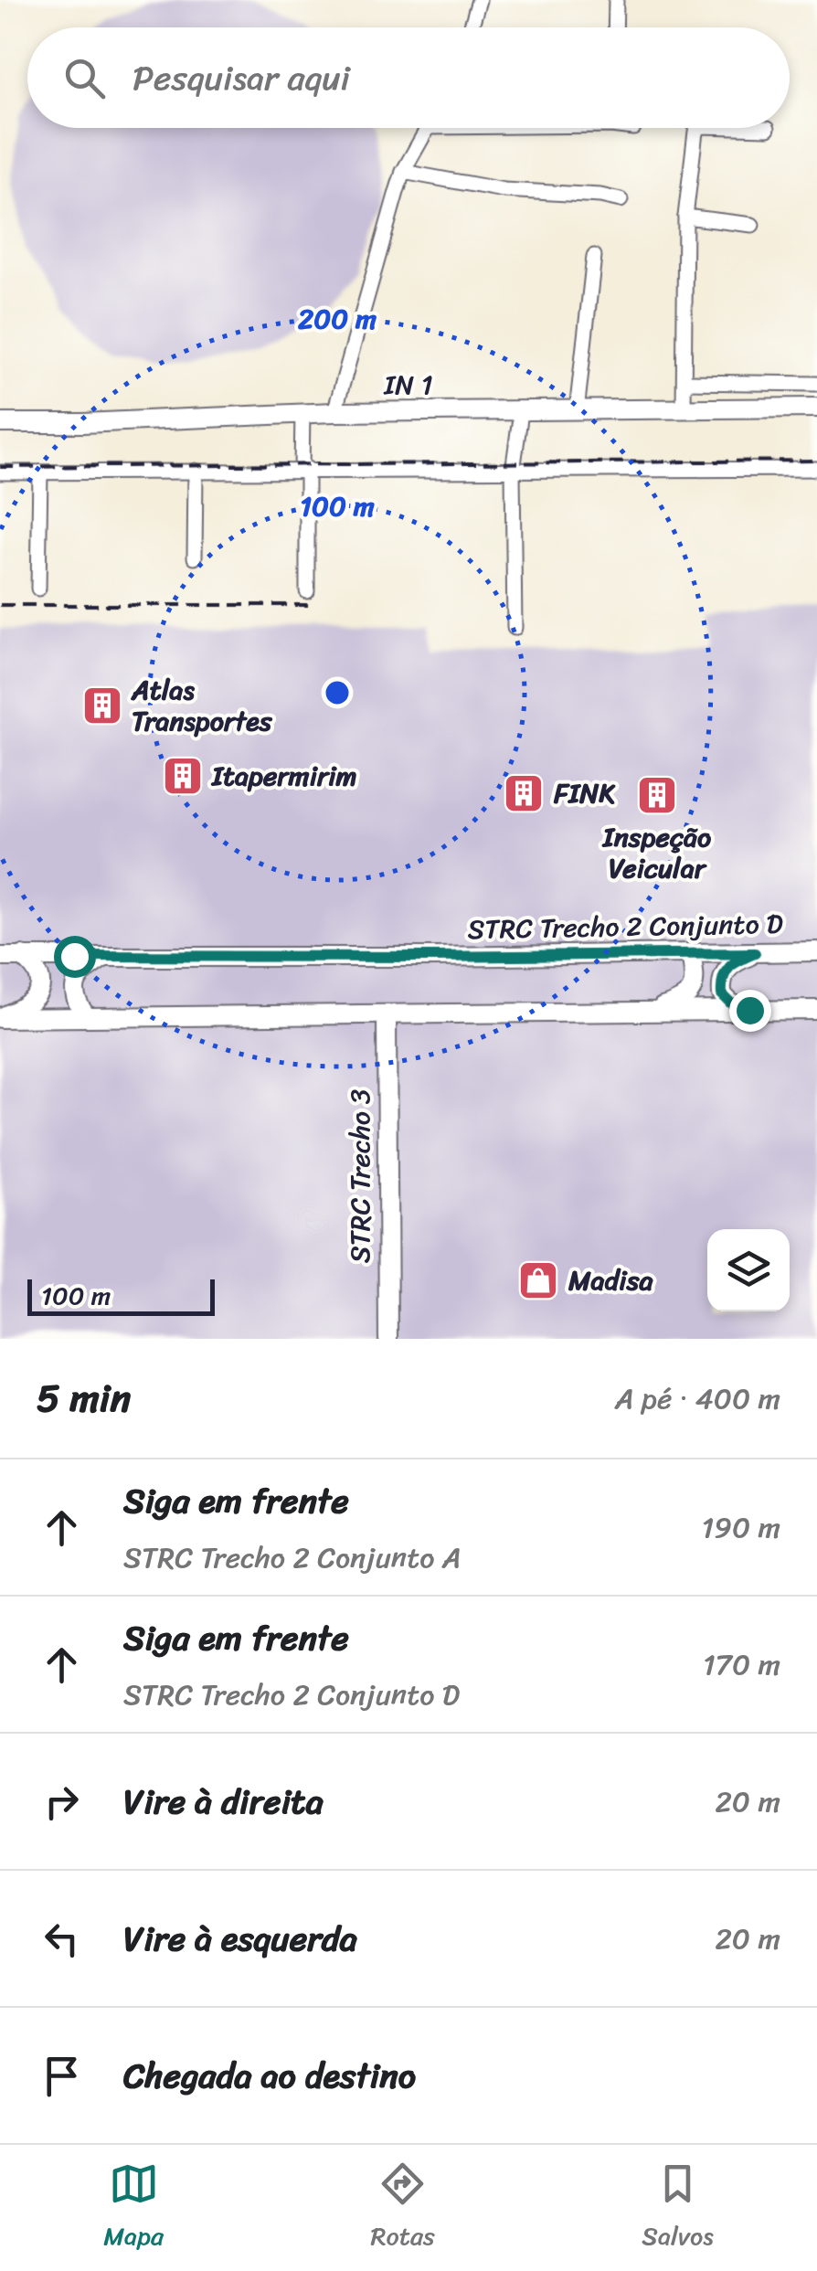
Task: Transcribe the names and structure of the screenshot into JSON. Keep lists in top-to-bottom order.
{
  "streets": {
    "street": ["IN 1", "STRC Trecho 2 Conjunto D", "STRC Trecho 3"]
  },
  "places": {
    "building": [
      "Atlas Transportes",
      "Itapermirim",
      "FINK",
      "Inspeção Veicular"
    ],
    "shop": ["Madisa"]
  },
  "scale_bar": "100 m",
  "page": {
    "search": "Pesquisar aqui",
    "scale": "100 m",
    "heading": ["5 min", "A pé · 400 m"],
    "list": [
      ["Siga em frente", "STRC Trecho 2 Conjunto A", "190 m"],
      ["Siga em frente", "STRC Trecho 2 Conjunto D", "170 m"],
      ["Vire à direita", "20 m"],
      ["Vire à esquerda", "20 m"],
      "Chegada ao destino"
    ],
    "nav": ["Mapa", "Rotas", "Salvos"]
  },
  "rings": ["200 m", "100 m"]
}
